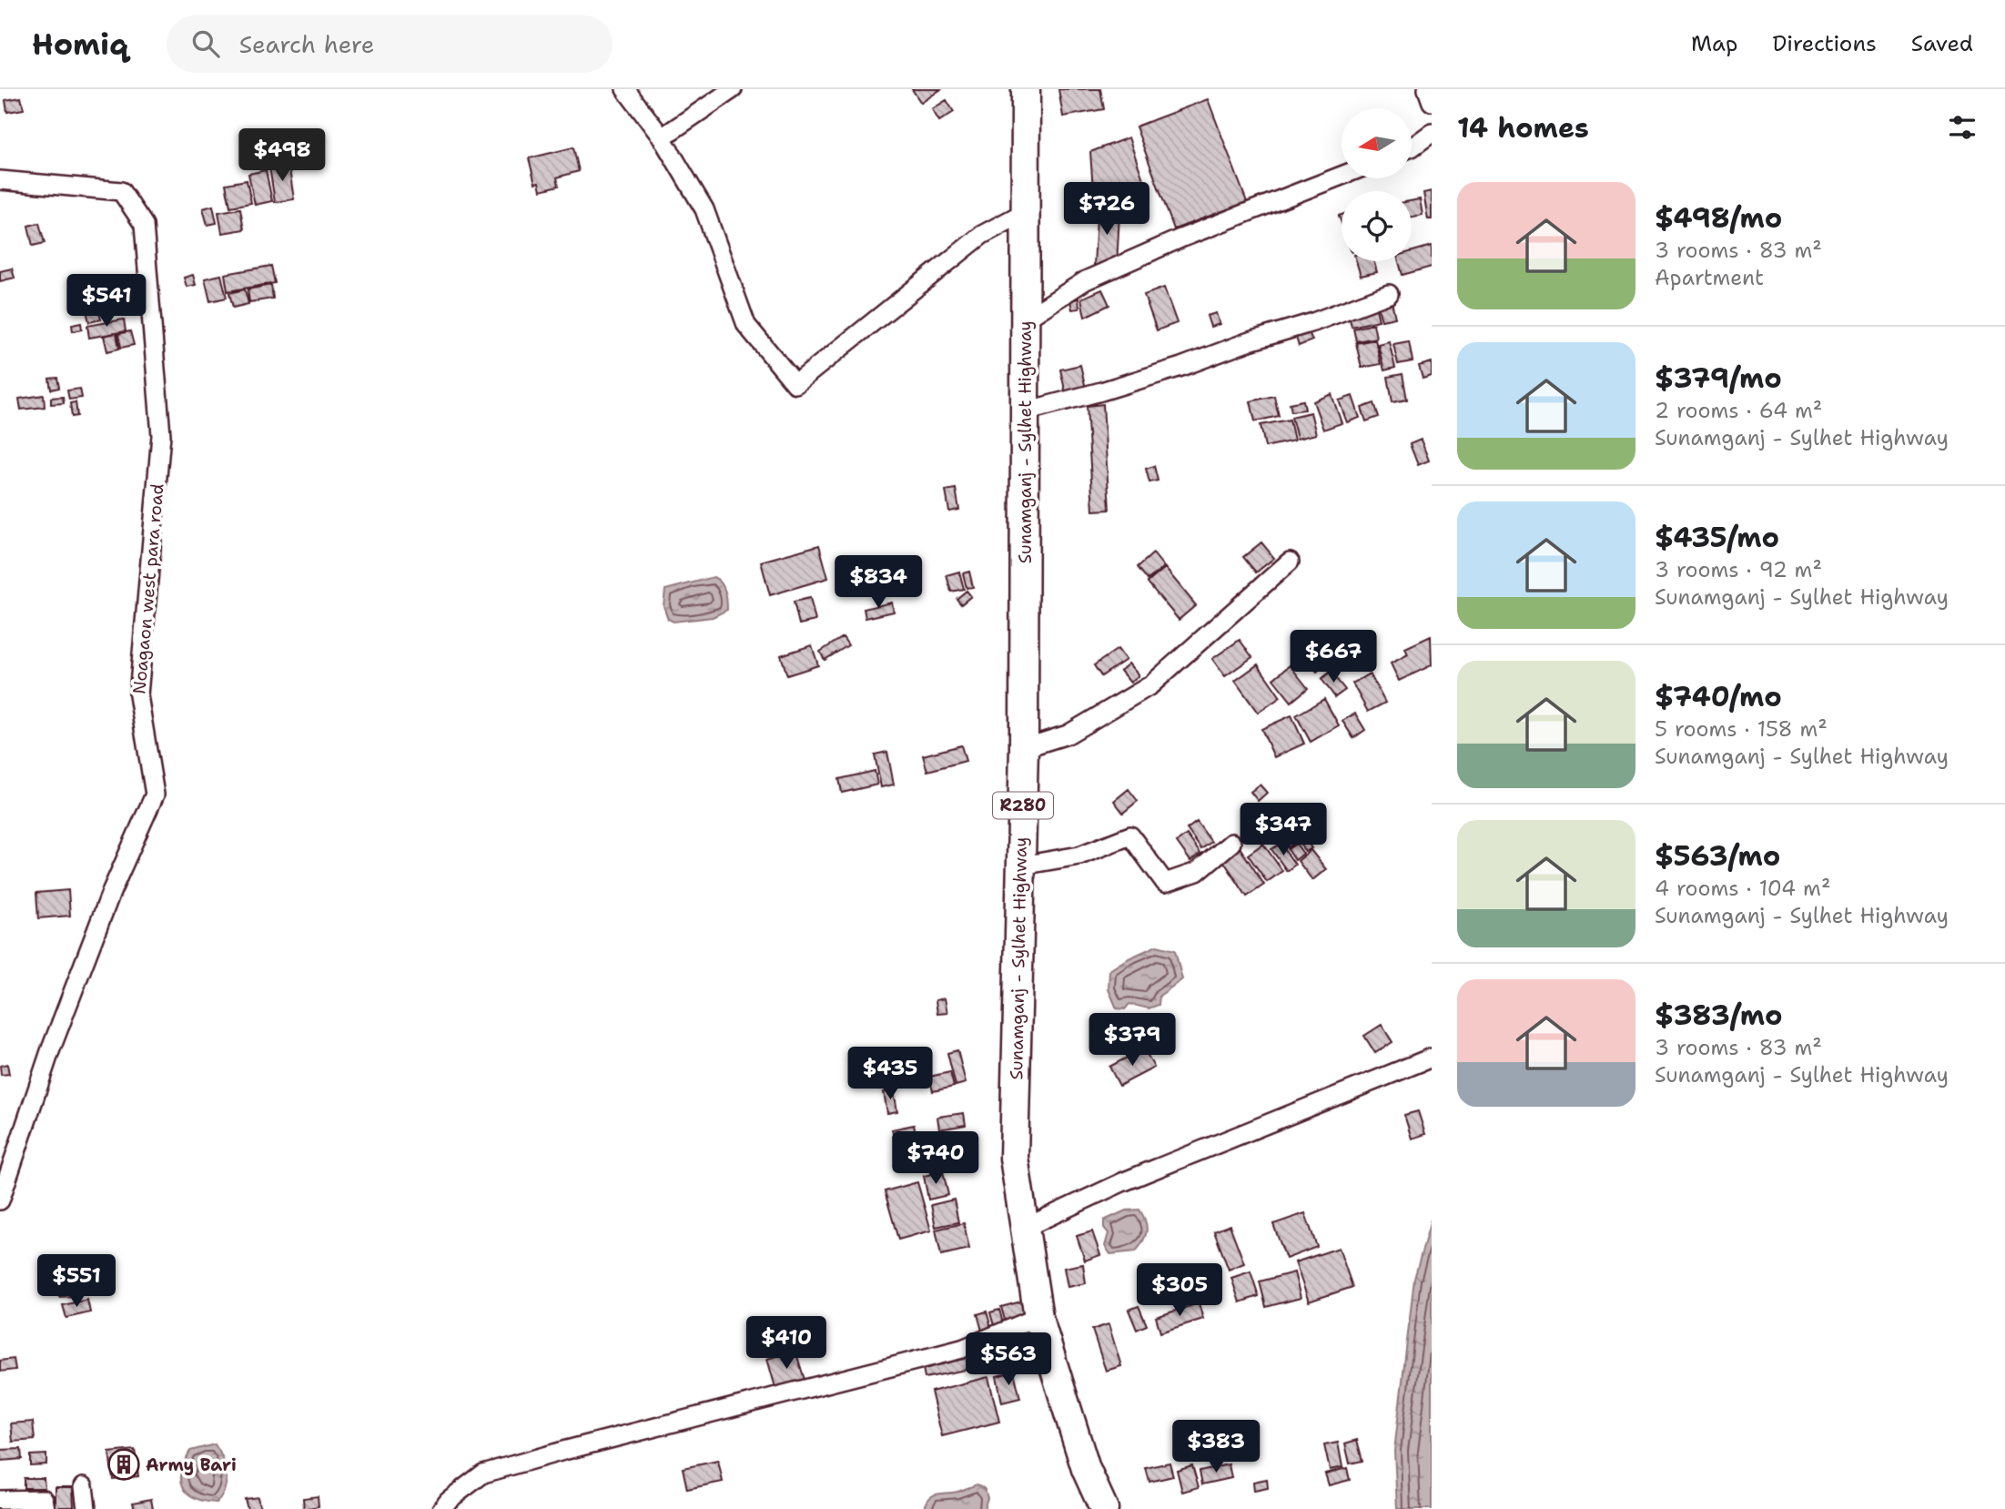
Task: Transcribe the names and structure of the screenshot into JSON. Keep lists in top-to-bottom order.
{
  "streets": {
    "main road": ["Sunamganj - Sylhet Highway", "R280"],
    "street": ["Noagaon west para road"]
  },
  "places": {
    "building": ["Army Bari"]
  },
  "north": "left",
  "page": {
    "header": "Homiq",
    "search": "Search here",
    "nav": ["Map", "Directions", "Saved"],
    "heading": "14 homes",
    "price": [
      "$498",
      "$726",
      "$541",
      "$834",
      "$667",
      "$347",
      "$379",
      "$435",
      "$740",
      "$551",
      "$305",
      "$410",
      "$563",
      "$383"
    ],
    "list": [
      {
        "name": "$498/mo",
        "note": "3 rooms · 83 m² · Apartment"
      },
      {
        "name": "$379/mo",
        "note": "2 rooms · 64 m² · Sunamganj - Sylhet Highway"
      },
      {
        "name": "$435/mo",
        "note": "3 rooms · 92 m² · Sunamganj - Sylhet Highway"
      },
      {
        "name": "$740/mo",
        "note": "5 rooms · 158 m² · Sunamganj - Sylhet Highway"
      },
      {
        "name": "$563/mo",
        "note": "4 rooms · 104 m² · Sunamganj - Sylhet Highway"
      },
      {
        "name": "$383/mo",
        "note": "3 rooms · 83 m² · Sunamganj - Sylhet Highway"
      }
    ]
  }
}
